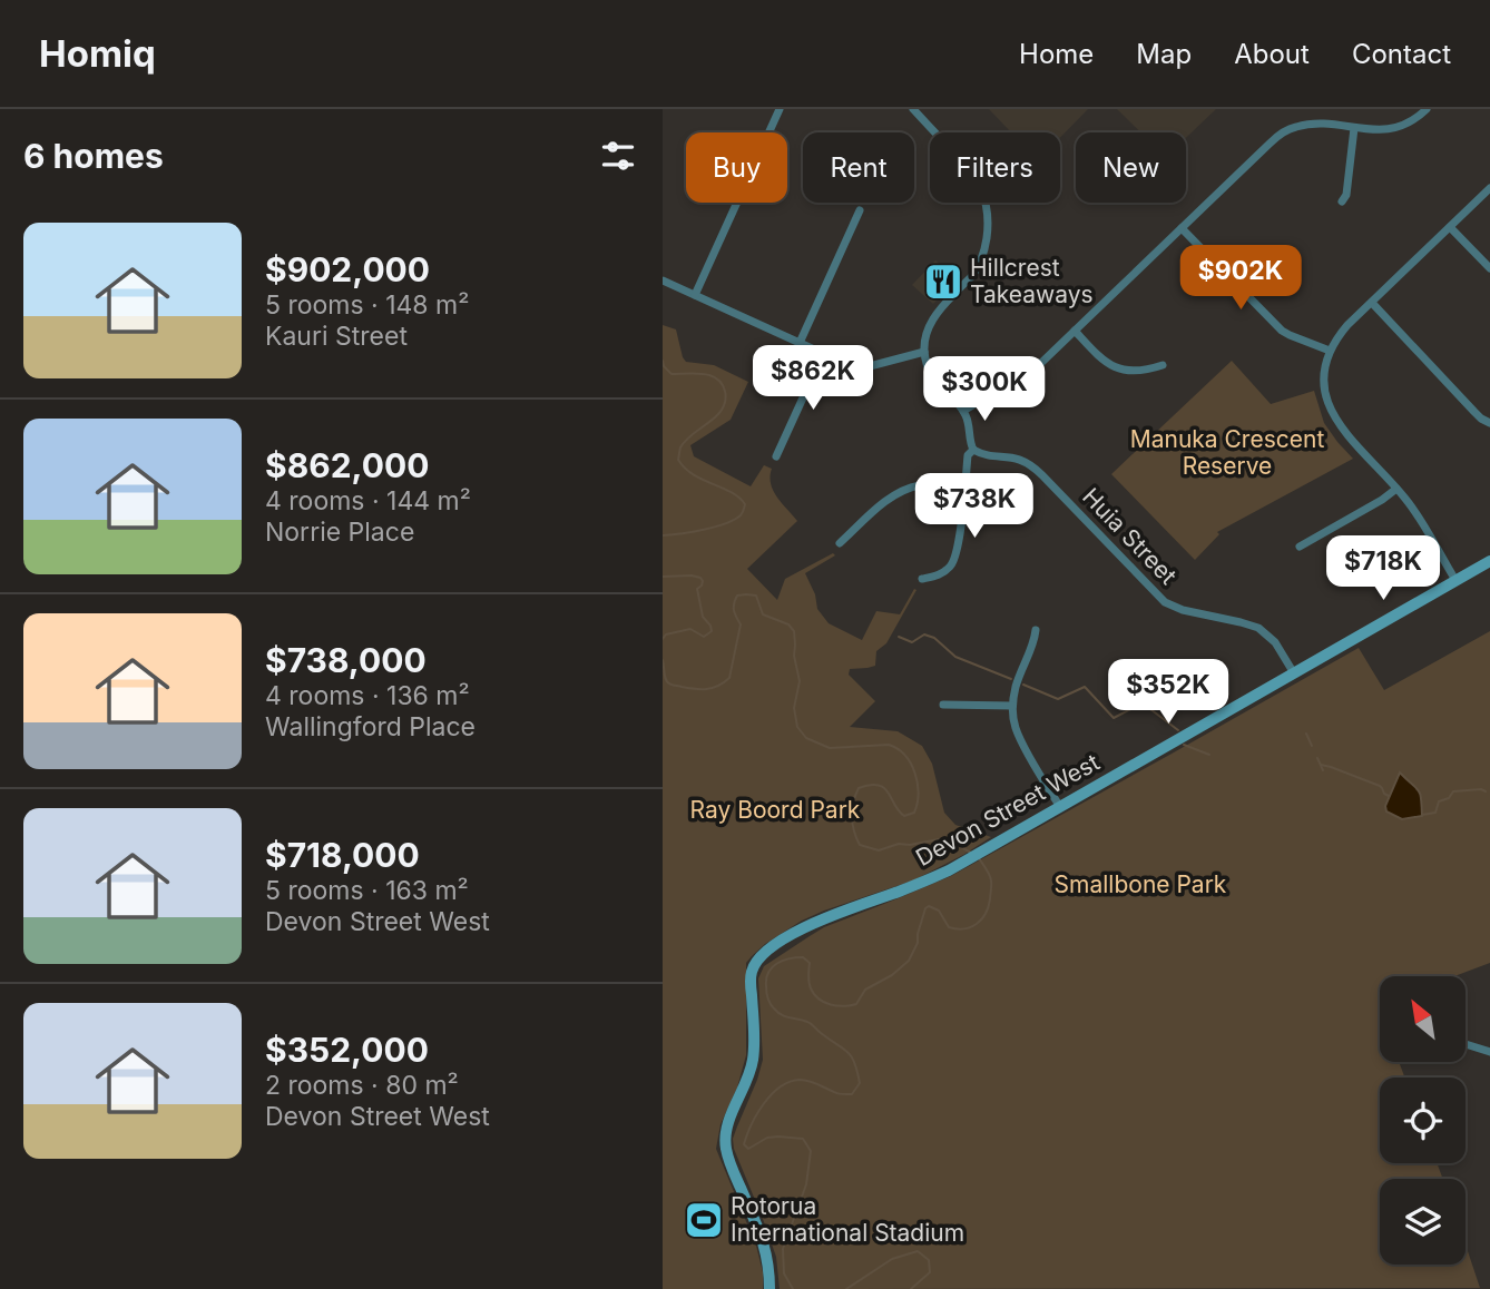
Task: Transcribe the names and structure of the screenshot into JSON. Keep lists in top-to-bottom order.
{
  "streets": {
    "main road": ["Devon Street West"],
    "street": ["Huia Street"]
  },
  "crossings": [
    ["Huia Street", "Devon Street West"]
  ],
  "parks": ["Manuka Crescent Reserve", "Ray Boord Park", "Smallbone Park"],
  "places": {
    "restaurant": ["Hillcrest Takeaways"],
    "sports": ["Rotorua International Stadium"]
  },
  "north": "top left",
  "page": {
    "header": "Homiq",
    "nav": [
      "Home",
      "Map",
      "About",
      "Contact"
    ],
    "heading": "6 homes",
    "chip": [
      "Buy",
      "Rent",
      "Filters",
      "New"
    ],
    "list": [
      {
        "name": "$902,000",
        "note": "5 rooms · 148 m² · Kauri Street"
      },
      {
        "name": "$862,000",
        "note": "4 rooms · 144 m² · Norrie Place"
      },
      {
        "name": "$738,000",
        "note": "4 rooms · 136 m² · Wallingford Place"
      },
      {
        "name": "$718,000",
        "note": "5 rooms · 163 m² · Devon Street West"
      },
      {
        "name": "$352,000",
        "note": "2 rooms · 80 m² · Devon Street West"
      }
    ],
    "price": [
      "$902K",
      "$862K",
      "$300K",
      "$738K",
      "$718K",
      "$352K"
    ]
  }
}
